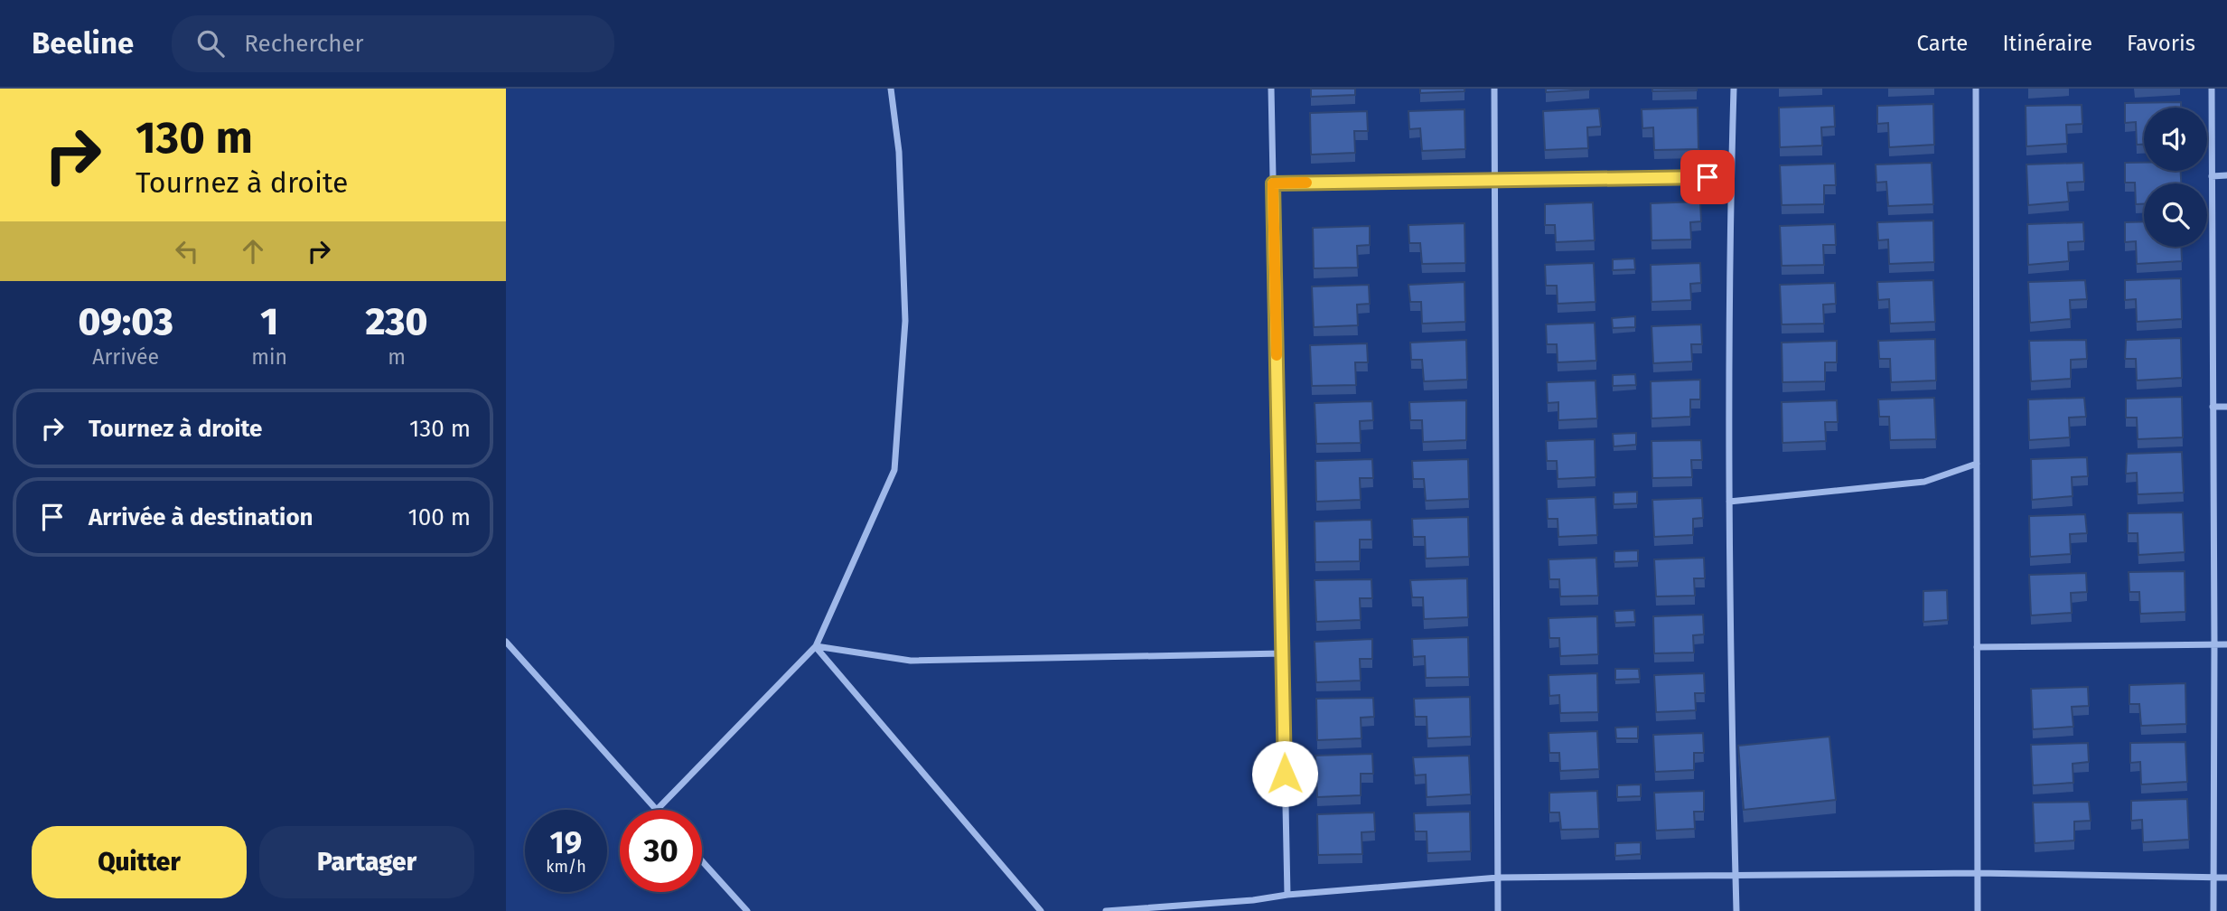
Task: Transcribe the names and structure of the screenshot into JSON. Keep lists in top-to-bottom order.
{
  "page": {
    "header": "Beeline",
    "search": "Rechercher",
    "nav": ["Carte", "Itinéraire", "Favoris"],
    "turn": ["130 m", "Tournez à droite"],
    "eta": [
      "09:03",
      "Arrivée",
      "1",
      "min",
      "230",
      "m"
    ],
    "list": [
      {
        "name": "Tournez à droite",
        "value": "130 m"
      },
      {
        "name": "Arrivée à destination",
        "value": "100 m"
      }
    ],
    "speed": "19 km/h",
    "limit": "30",
    "buttons": ["Quitter", "Partager"]
  }
}
